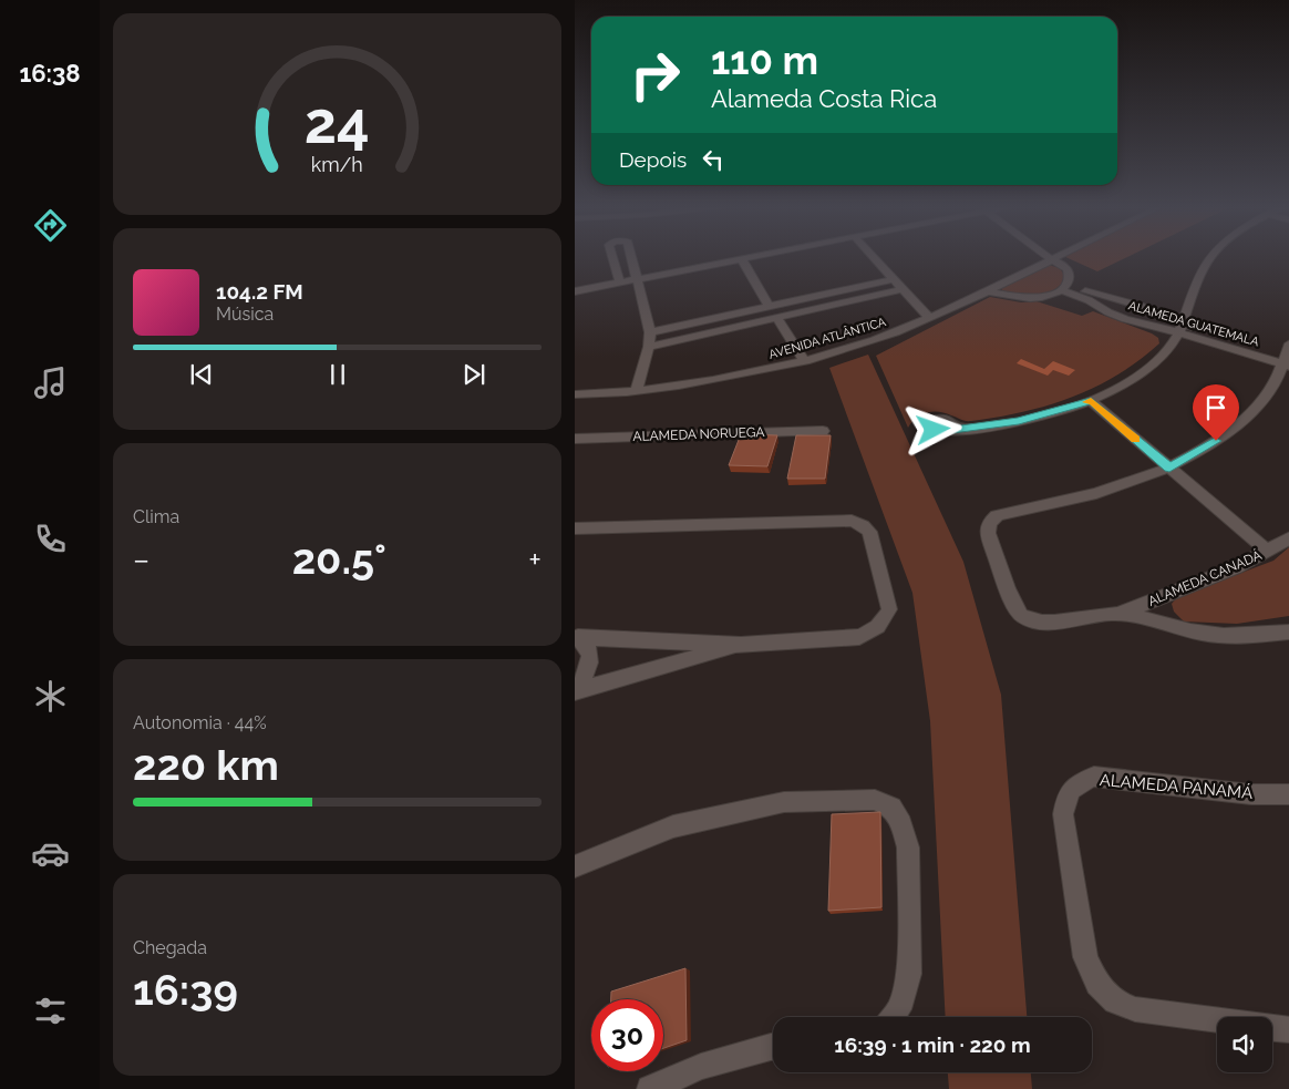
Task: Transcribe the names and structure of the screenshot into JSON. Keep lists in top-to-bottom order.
{
  "streets": {
    "street": [
      "ALAMEDA GUATEMALA",
      "AVENIDA ATLÂNTICA",
      "ALAMEDA NORUEGA",
      "ALAMEDA CANADÁ",
      "ALAMEDA PANAMÁ"
    ]
  },
  "page": {
    "tabs": "16:38",
    "turn": ["110 m", "Alameda Costa Rica"],
    "then": "Depois",
    "song": ["104.2 FM", "Música"],
    "tile": [
      "Clima",
      ["Autonomia · 44%", "220 km"],
      ["Chegada", "16:39"]
    ],
    "heat": ["−", "20.5°", "+"],
    "limit": "30",
    "trip": "16:39 · 1 min · 220 m",
    "gauge": ["24", "km/h"]
  }
}
